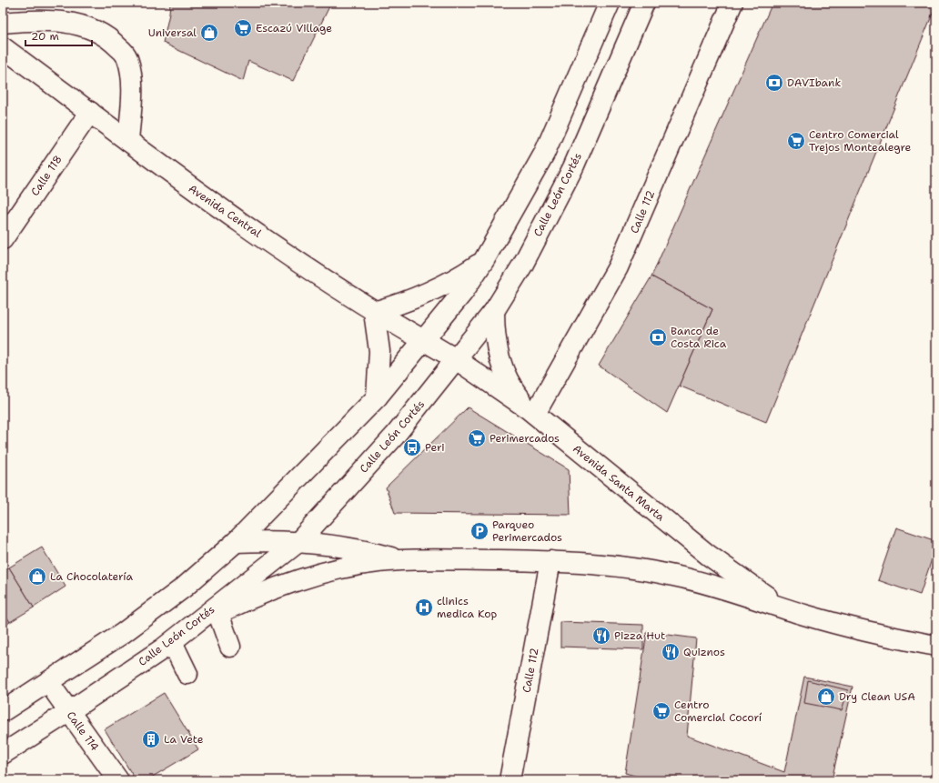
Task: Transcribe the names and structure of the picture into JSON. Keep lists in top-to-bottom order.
{
  "streets": {
    "main road": [
      "Calle 118",
      "Calle León Cortés",
      "Avenida Central",
      "Calle 112",
      "Avenida Santa Marta",
      "Calle 114"
    ]
  },
  "crossings": [
    ["Calle 118", "Avenida Central"],
    ["Calle León Cortés", "Avenida Central"],
    ["Calle León Cortés", "Avenida Santa Marta"],
    ["Calle León Cortés", "Calle 114"],
    ["Avenida Central", "Avenida Santa Marta"],
    ["Calle 112", "Avenida Santa Marta"]
  ],
  "places": {
    "supermarket": [
      "Escazú Village",
      "Centro Comercial Trejos Montealegre",
      "Perimercados",
      "Centro Comercial Cocorí"
    ],
    "shop": ["Universal", "La Chocolatería", "Dry Clean USA"],
    "bank": ["DAVIbank", "Banco de Costa Rica"],
    "bus stop": ["Peri"],
    "parking": ["Parqueo Perimercados"],
    "hospital": ["clinics medica Kop"],
    "restaurant": ["Pizza Hut", "Quiznos"],
    "building": ["La Vete"]
  },
  "scale_bar": "20 m"
}
